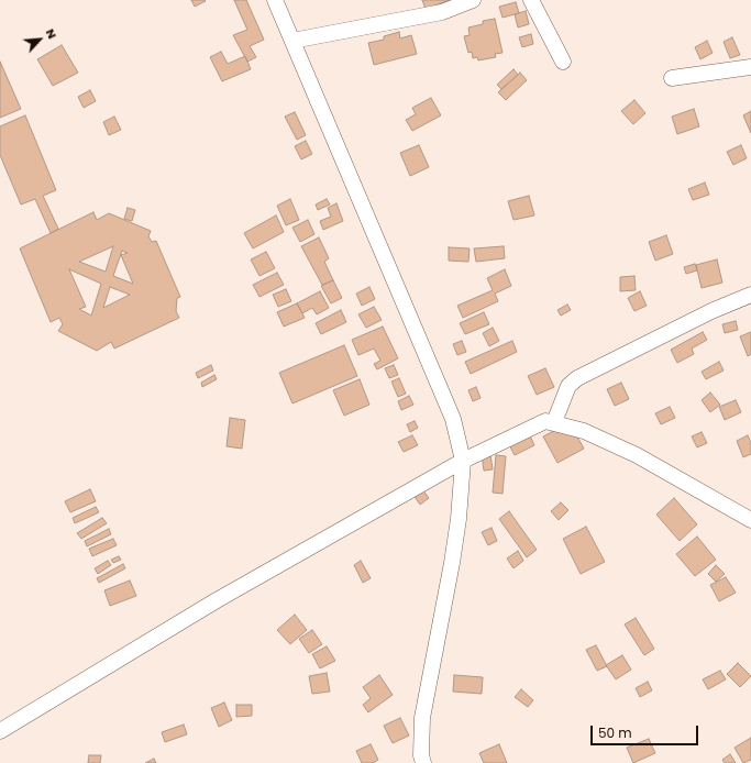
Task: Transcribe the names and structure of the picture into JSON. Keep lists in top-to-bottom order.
{
  "scale_bar": "50 m",
  "north": "top right"
}
